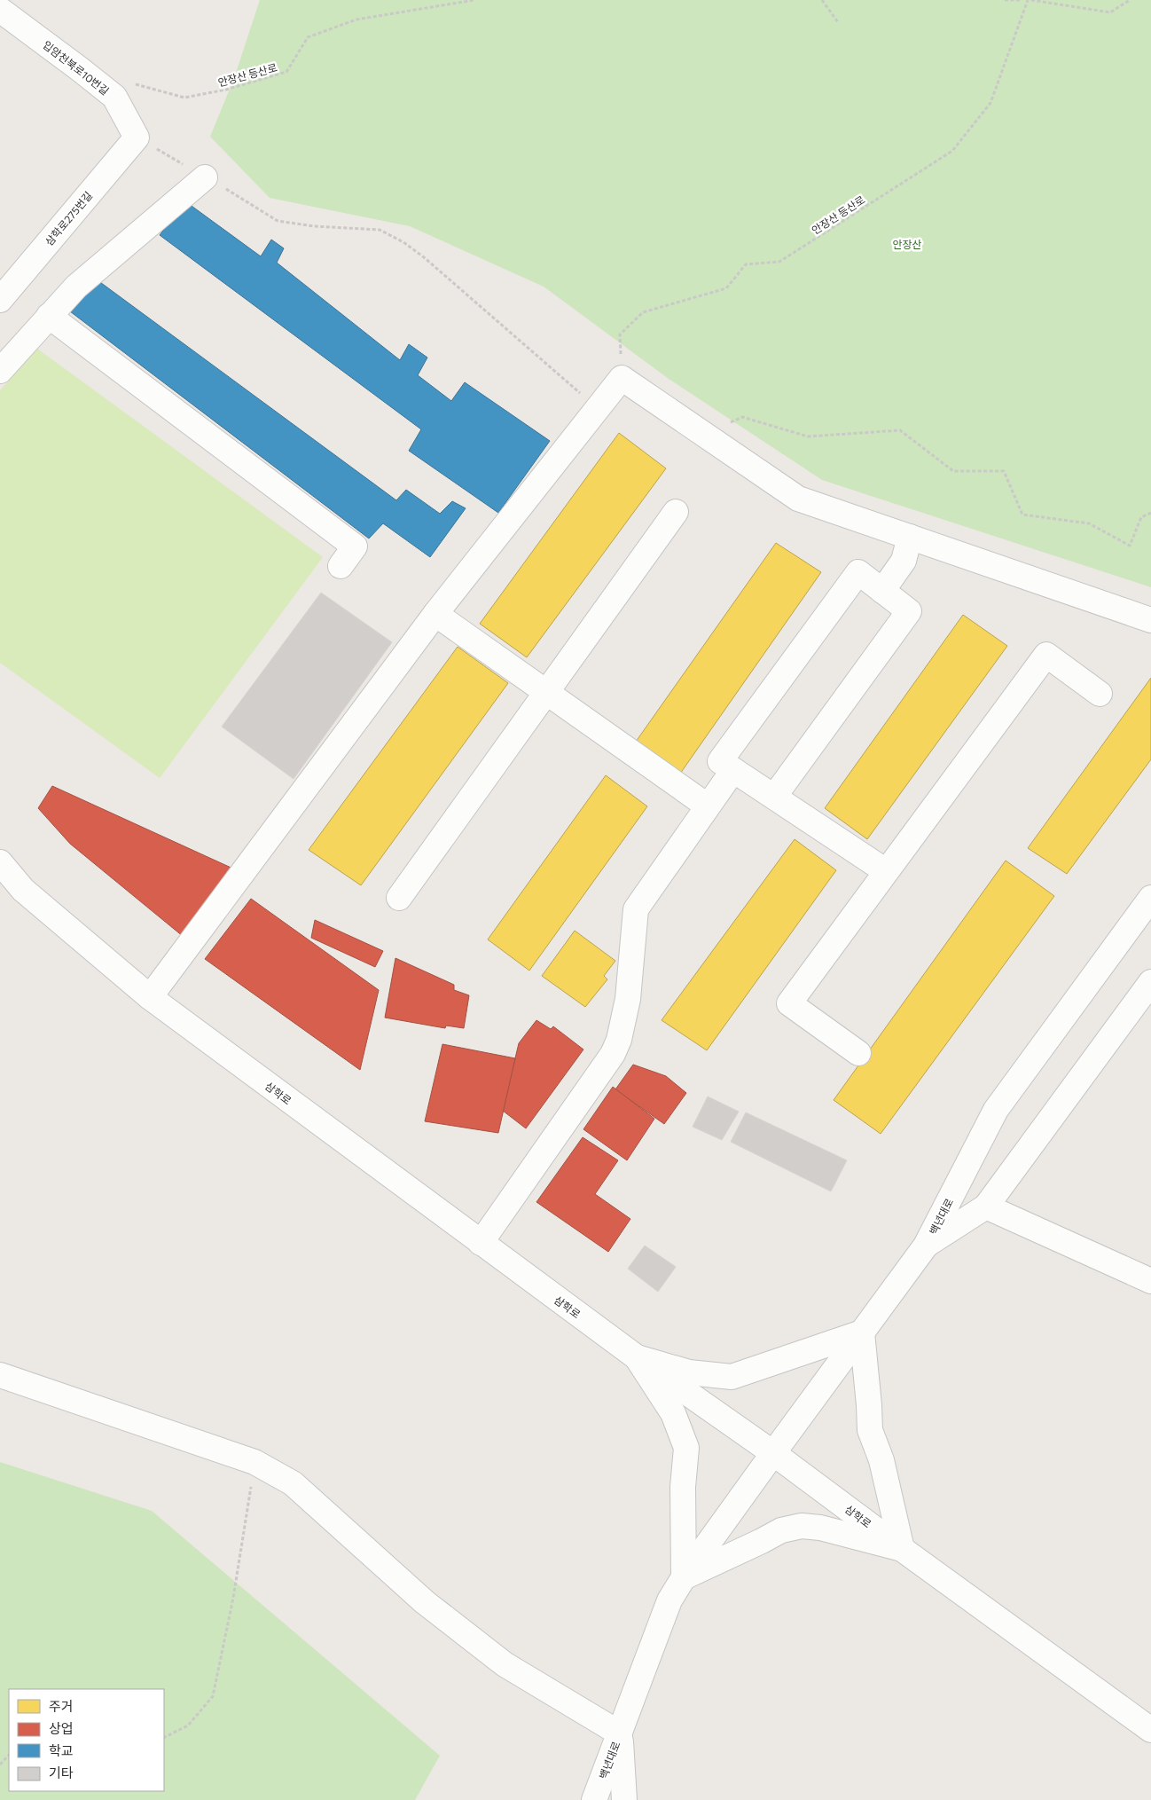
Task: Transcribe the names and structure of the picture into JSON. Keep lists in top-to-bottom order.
{
  "streets": {
    "street": [
      "입암천북로10번길",
      "삼학로275번길",
      "삼학로",
      "백년대로"
    ],
    "path": ["안장산 등산로"]
  },
  "crossings": [
    ["입암천북로10번길", "안장산 등산로"],
    ["입암천북로10번길", "삼학로275번길"]
  ],
  "parks": ["안장산"],
  "legend": [
    "주거",
    "상업",
    "학교",
    "기타"
  ]
}
